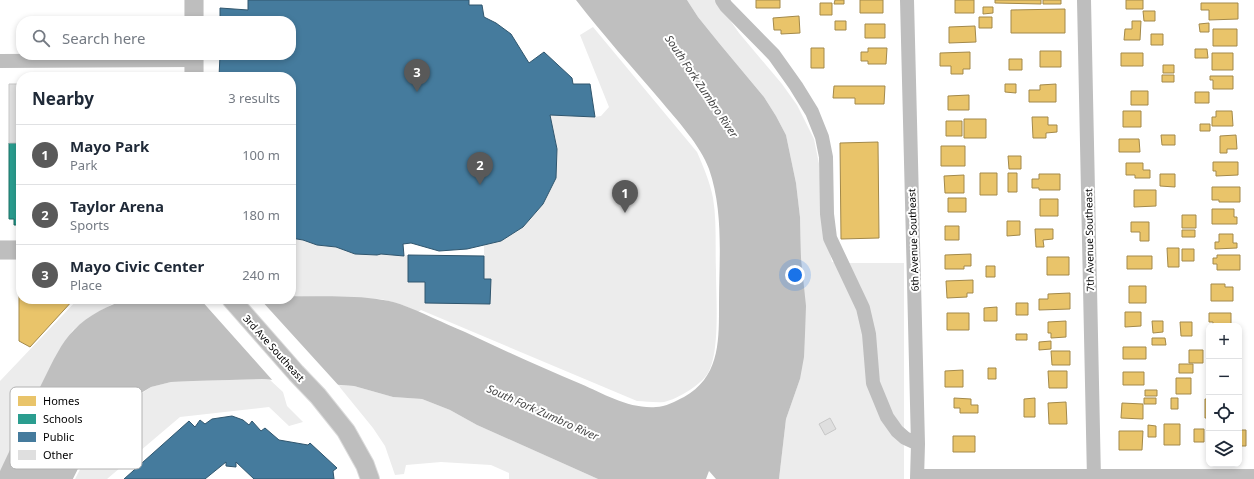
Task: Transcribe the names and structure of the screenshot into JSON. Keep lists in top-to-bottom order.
{
  "streets": {
    "main road": ["3rd Ave Southeast"],
    "street": ["6th Avenue Southeast", "7th Avenue Southeast"]
  },
  "water": ["South Fork Zumbro River"],
  "legend": [
    "Homes",
    "Schools",
    "Public",
    "Other"
  ],
  "page": {
    "search": "Search here",
    "pins": ["3", "2", "1"],
    "heading": ["Nearby", "3 results"],
    "list": [
      {
        "mark": "1",
        "name": "Mayo Park",
        "note": "Park",
        "value": "100 m"
      },
      {
        "mark": "2",
        "name": "Taylor Arena",
        "note": "Sports",
        "value": "180 m"
      },
      {
        "mark": "3",
        "name": "Mayo Civic Center",
        "note": "Place",
        "value": "240 m"
      }
    ],
    "map_buttons": ["+", "−"]
  }
}
